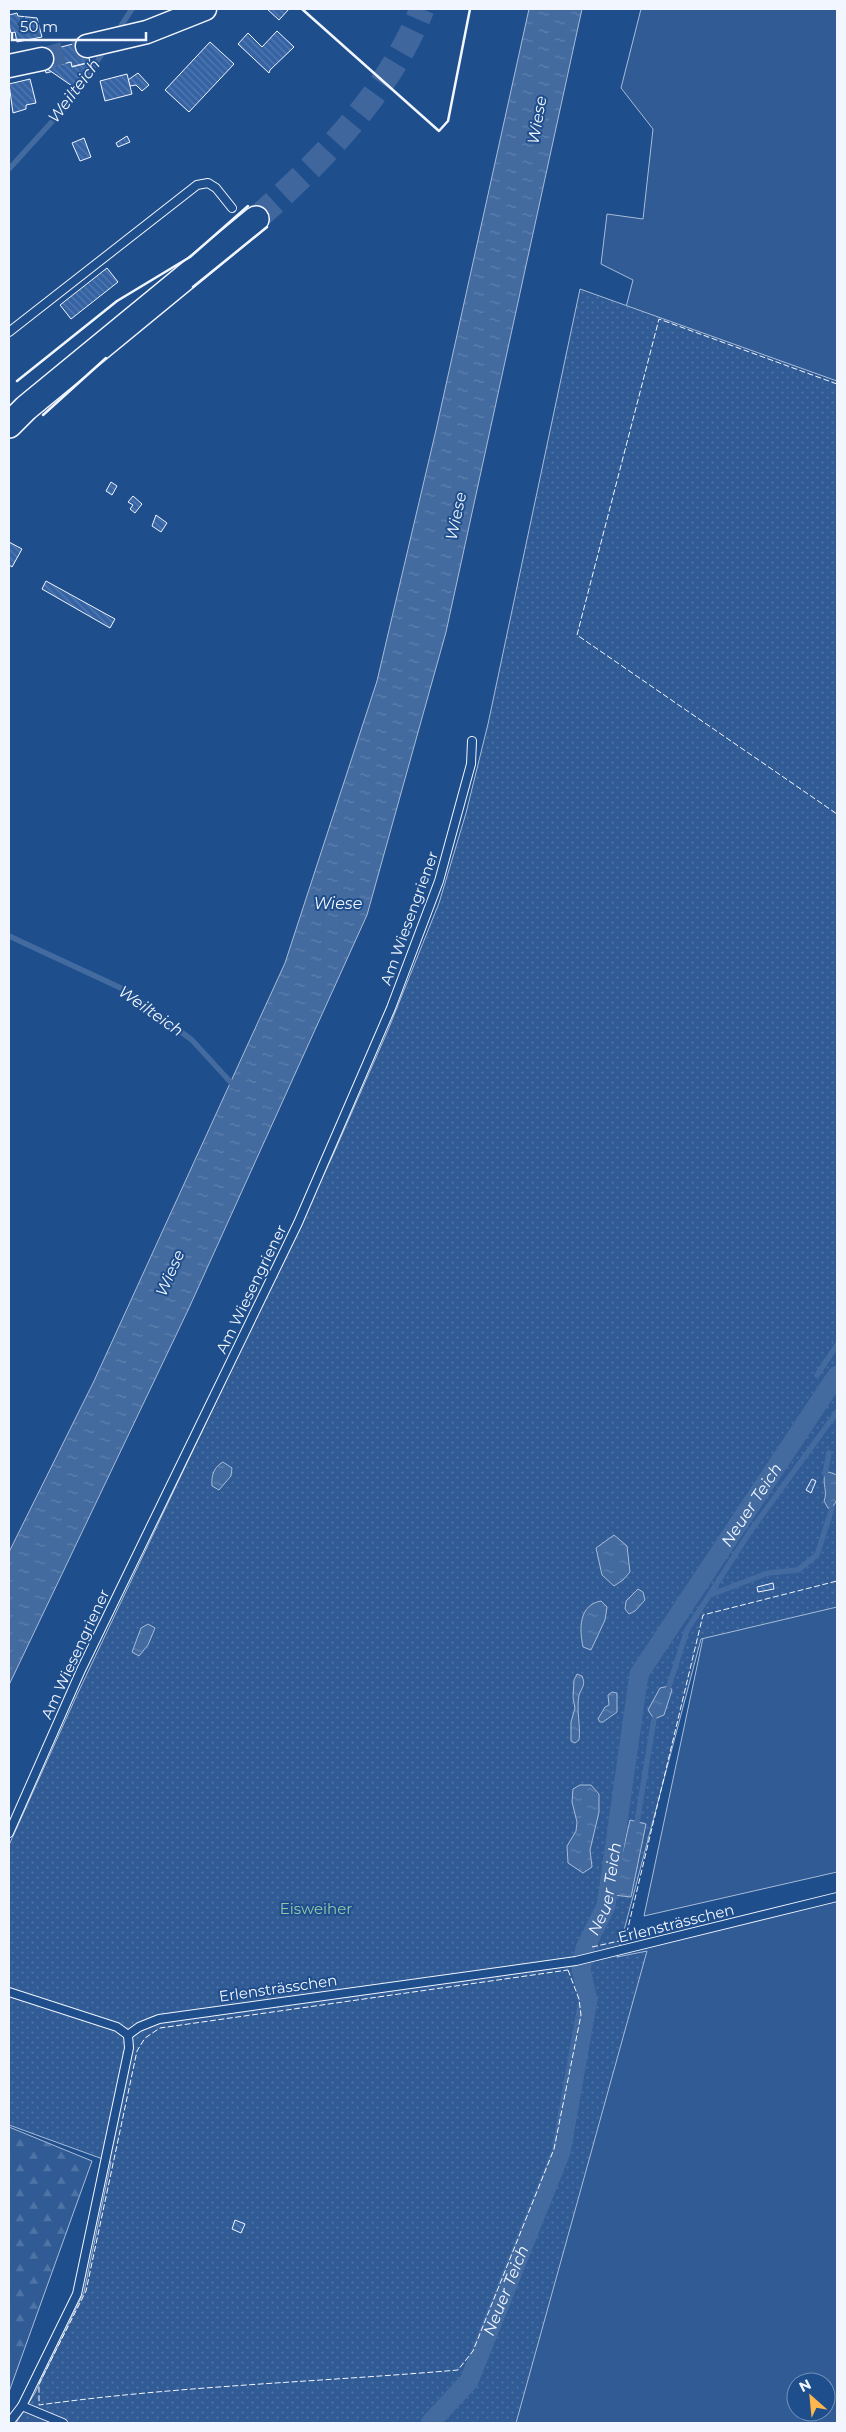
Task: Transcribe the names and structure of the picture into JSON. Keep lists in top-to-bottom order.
{
  "streets": {
    "lane": ["Am Wiesengriener", "Erlensträsschen"]
  },
  "water": ["Weilteich", "Wiese", "Neuer Teich"],
  "parks": ["Eisweiher"],
  "scale_bar": "50 m",
  "north": "top left"
}
